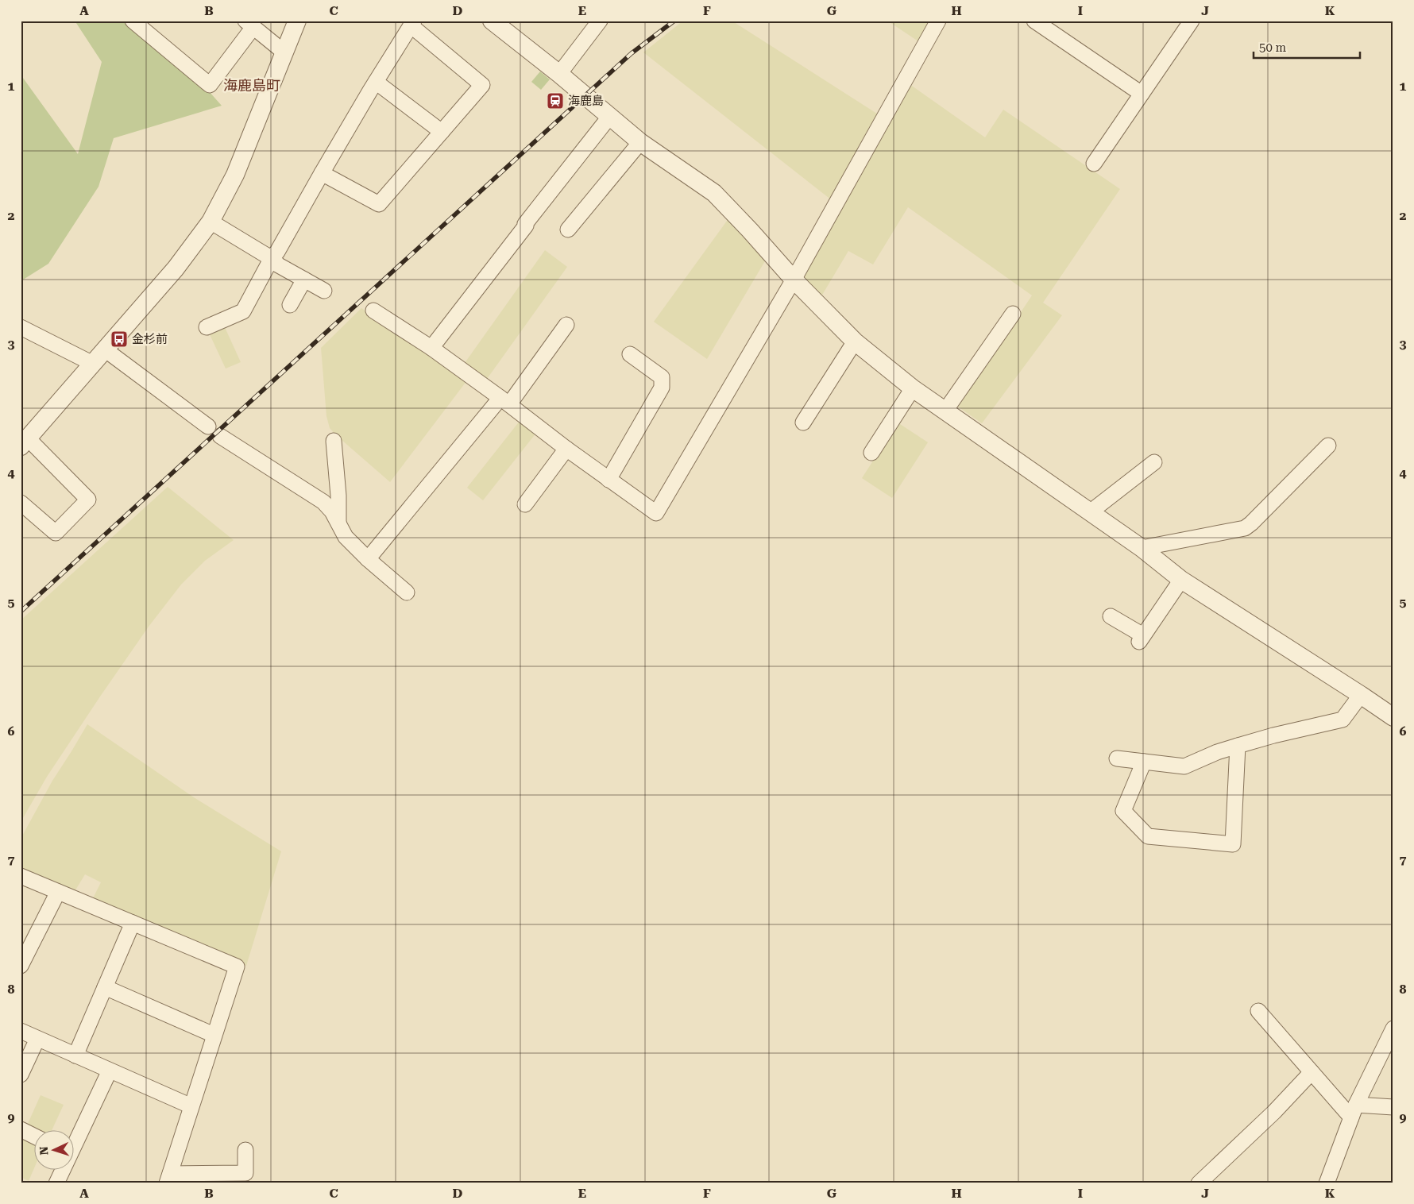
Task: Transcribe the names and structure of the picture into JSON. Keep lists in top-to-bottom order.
{
  "districts": ["海鹿島町"],
  "places": {
    "station": ["海鹿島"],
    "bus stop": ["金杉前"]
  },
  "scale_bar": "50 m",
  "north": "left",
  "grid": {
    "columns": [
      "A",
      "B",
      "C",
      "D",
      "E",
      "F",
      "G",
      "H",
      "I",
      "J",
      "K"
    ],
    "rows": [
      "1",
      "2",
      "3",
      "4",
      "5",
      "6",
      "7",
      "8",
      "9"
    ]
  }
}
